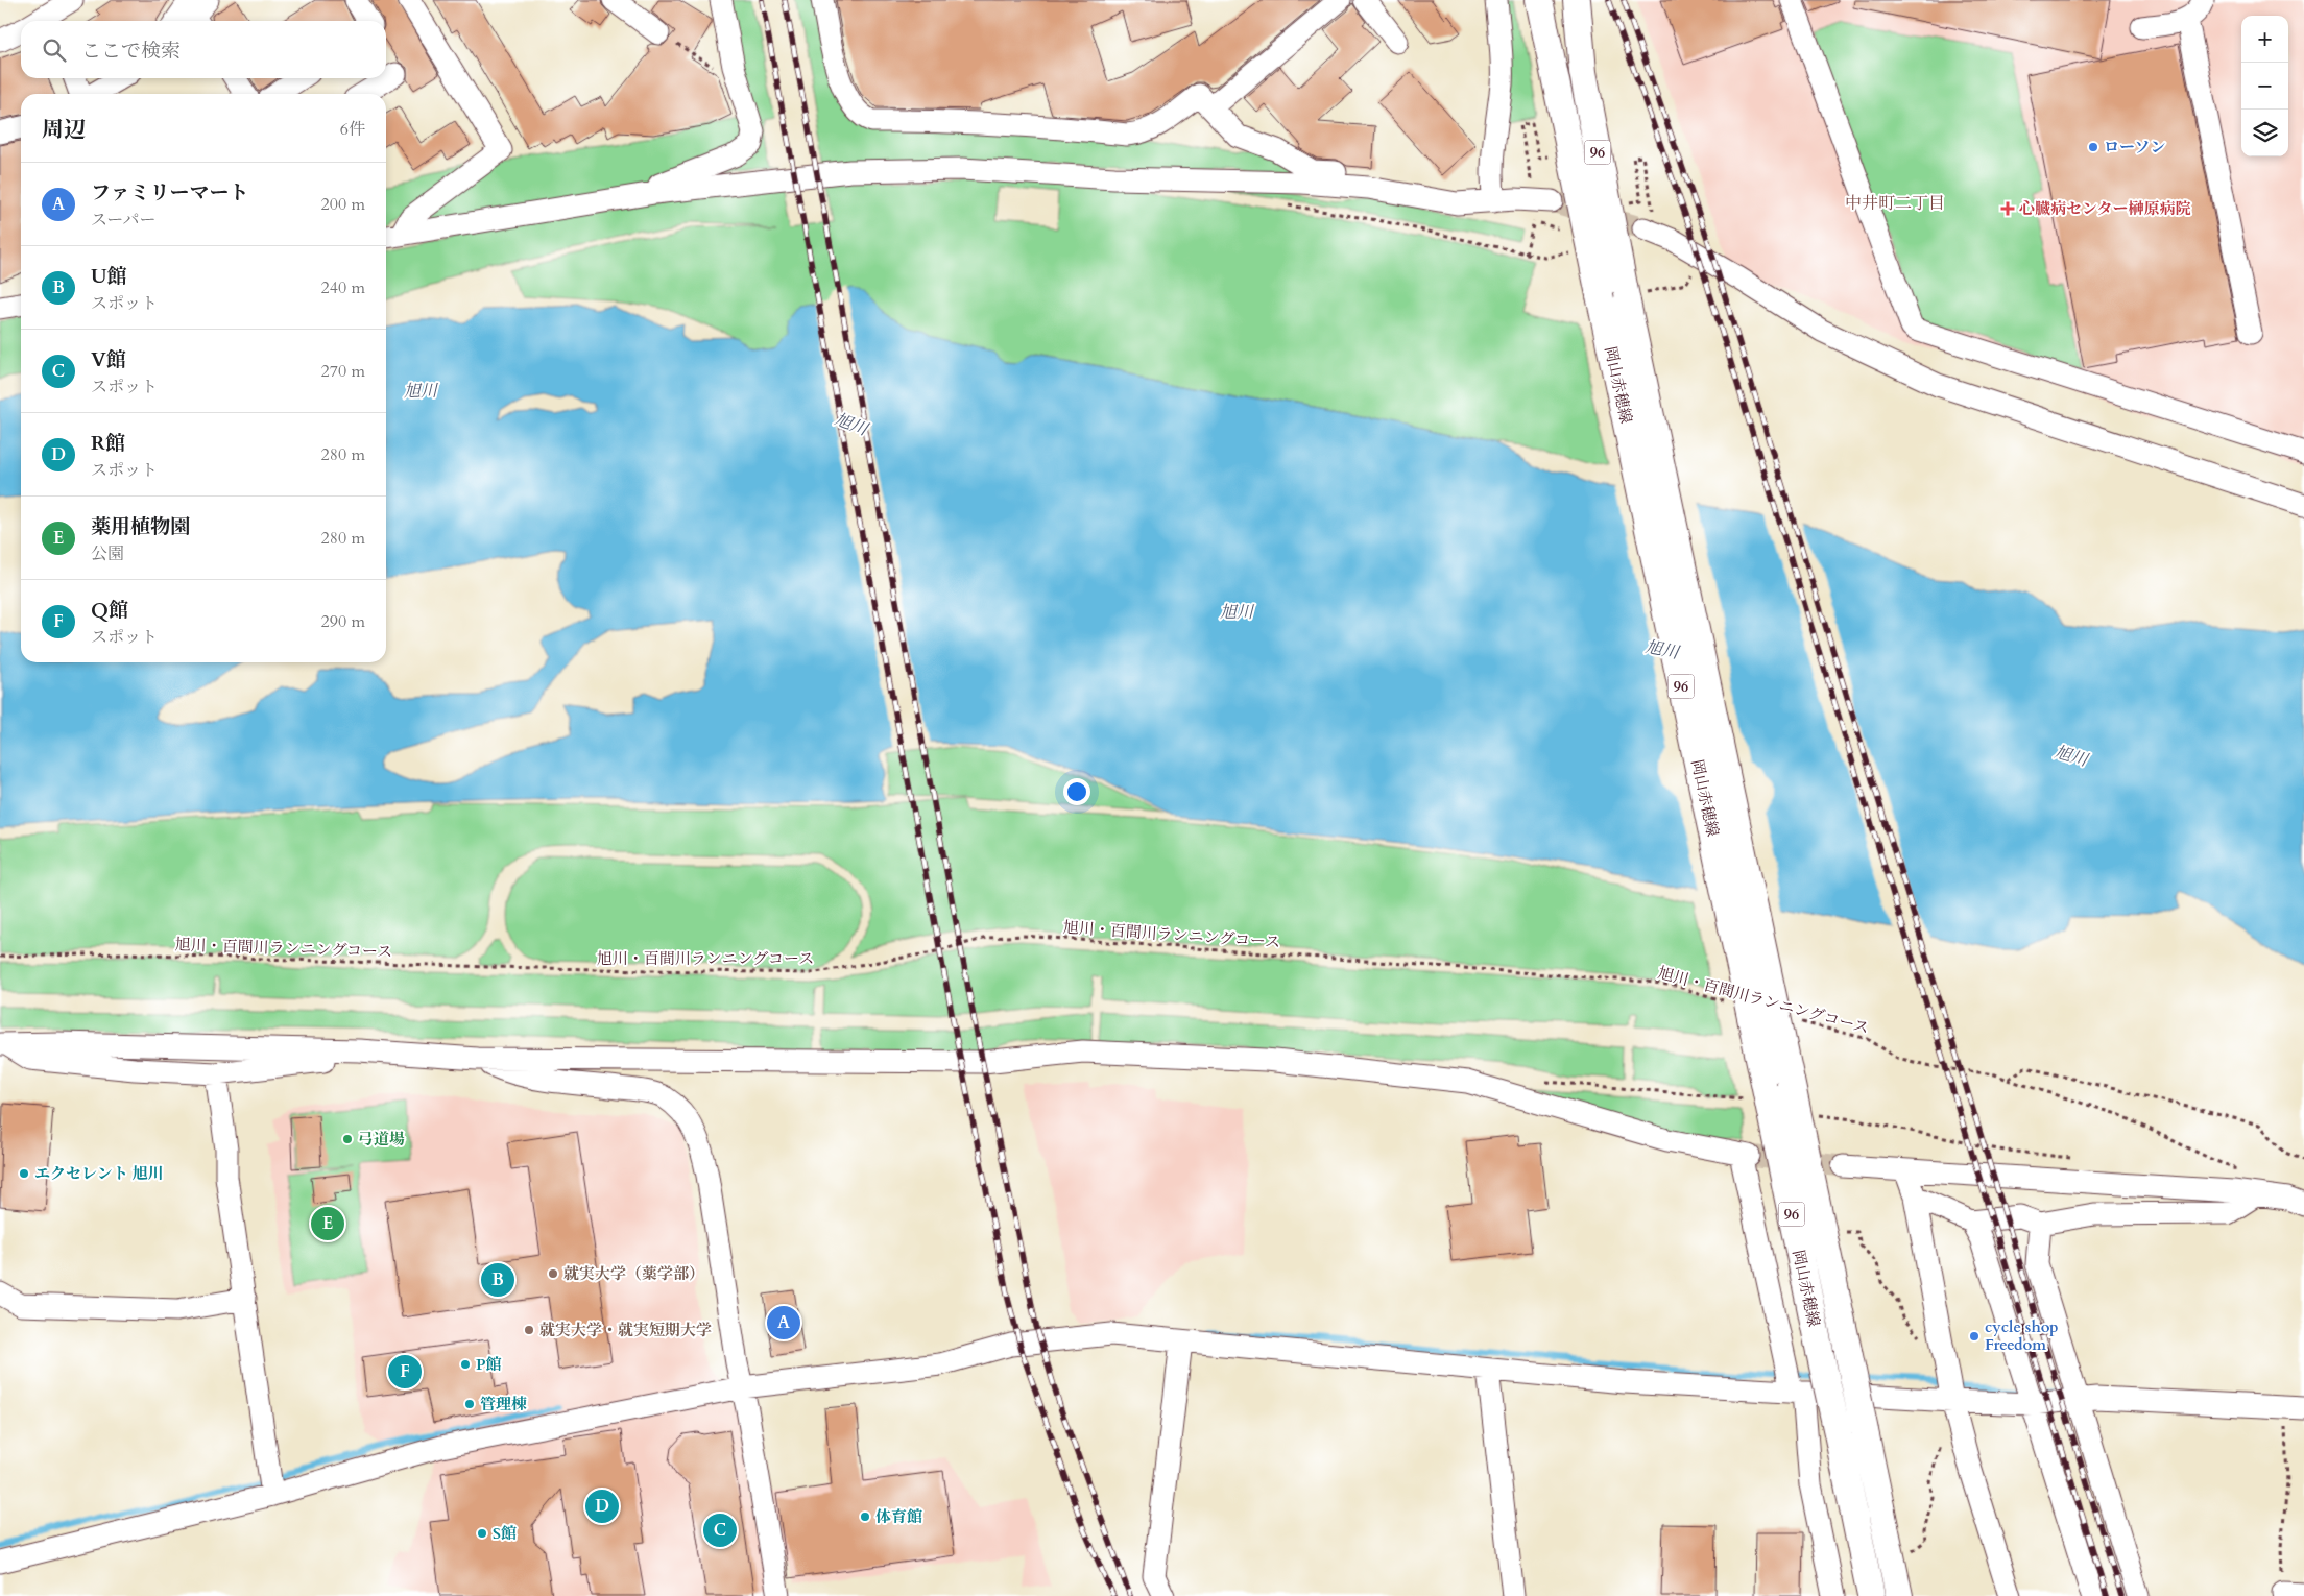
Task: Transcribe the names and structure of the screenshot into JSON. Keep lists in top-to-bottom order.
{
  "streets": {
    "main road": ["96", "岡山赤穂線"],
    "path": ["旭川・百間川ランニングコース"]
  },
  "districts": ["中井町二丁目"],
  "water": ["旭川"],
  "places": {
    "other": [
      "ローソン",
      "弓道場",
      "エクセレント 旭川",
      "就実大学（薬学部）",
      "就実大学・就実短期大学",
      "cycle shop Freedom",
      "P館",
      "管理棟",
      "体育館",
      "S館"
    ],
    "health": ["心臓病センター榊原病院"]
  },
  "page": {
    "map_buttons": ["+", "−"],
    "search": "ここで検索",
    "heading": ["周辺", "6件"],
    "list": [
      {
        "mark": "A",
        "name": "ファミリーマート",
        "note": "スーパー",
        "value": "200 m"
      },
      {
        "mark": "B",
        "name": "U館",
        "note": "スポット",
        "value": "240 m"
      },
      {
        "mark": "C",
        "name": "V館",
        "note": "スポット",
        "value": "270 m"
      },
      {
        "mark": "D",
        "name": "R館",
        "note": "スポット",
        "value": "280 m"
      },
      {
        "mark": "E",
        "name": "薬用植物園",
        "note": "公園",
        "value": "280 m"
      },
      {
        "mark": "F",
        "name": "Q館",
        "note": "スポット",
        "value": "290 m"
      }
    ],
    "pins": [
      "E",
      "B",
      "A",
      "F",
      "D",
      "C"
    ]
  }
}
